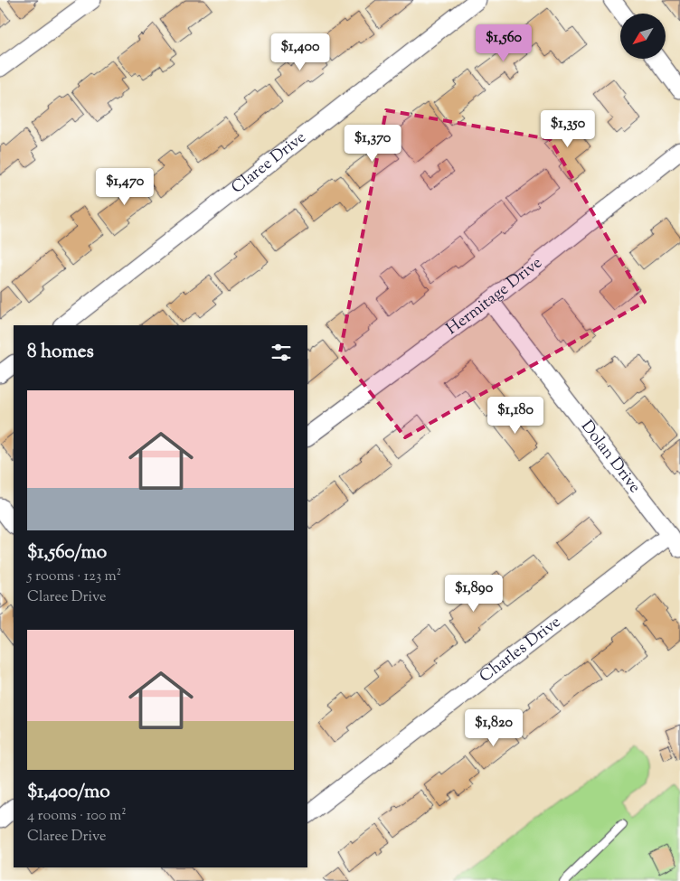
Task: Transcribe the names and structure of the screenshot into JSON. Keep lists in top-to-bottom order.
{
  "streets": {
    "street": [
      "Claree Drive",
      "Hermitage Drive",
      "Dolan Drive",
      "Charles Drive"
    ]
  },
  "crossings": [
    ["Hermitage Drive", "Dolan Drive"],
    ["Dolan Drive", "Charles Drive"]
  ],
  "north": "bottom left",
  "page": {
    "price": [
      "$1,560",
      "$1,400",
      "$1,350",
      "$1,370",
      "$1,470",
      "$1,180",
      "$1,890",
      "$1,820"
    ],
    "heading": "8 homes",
    "list": [
      {
        "name": "$1,560/mo",
        "note": "5 rooms · 123 m² · Claree Drive"
      },
      {
        "name": "$1,400/mo",
        "note": "4 rooms · 100 m² · Claree Drive"
      }
    ]
  }
}
